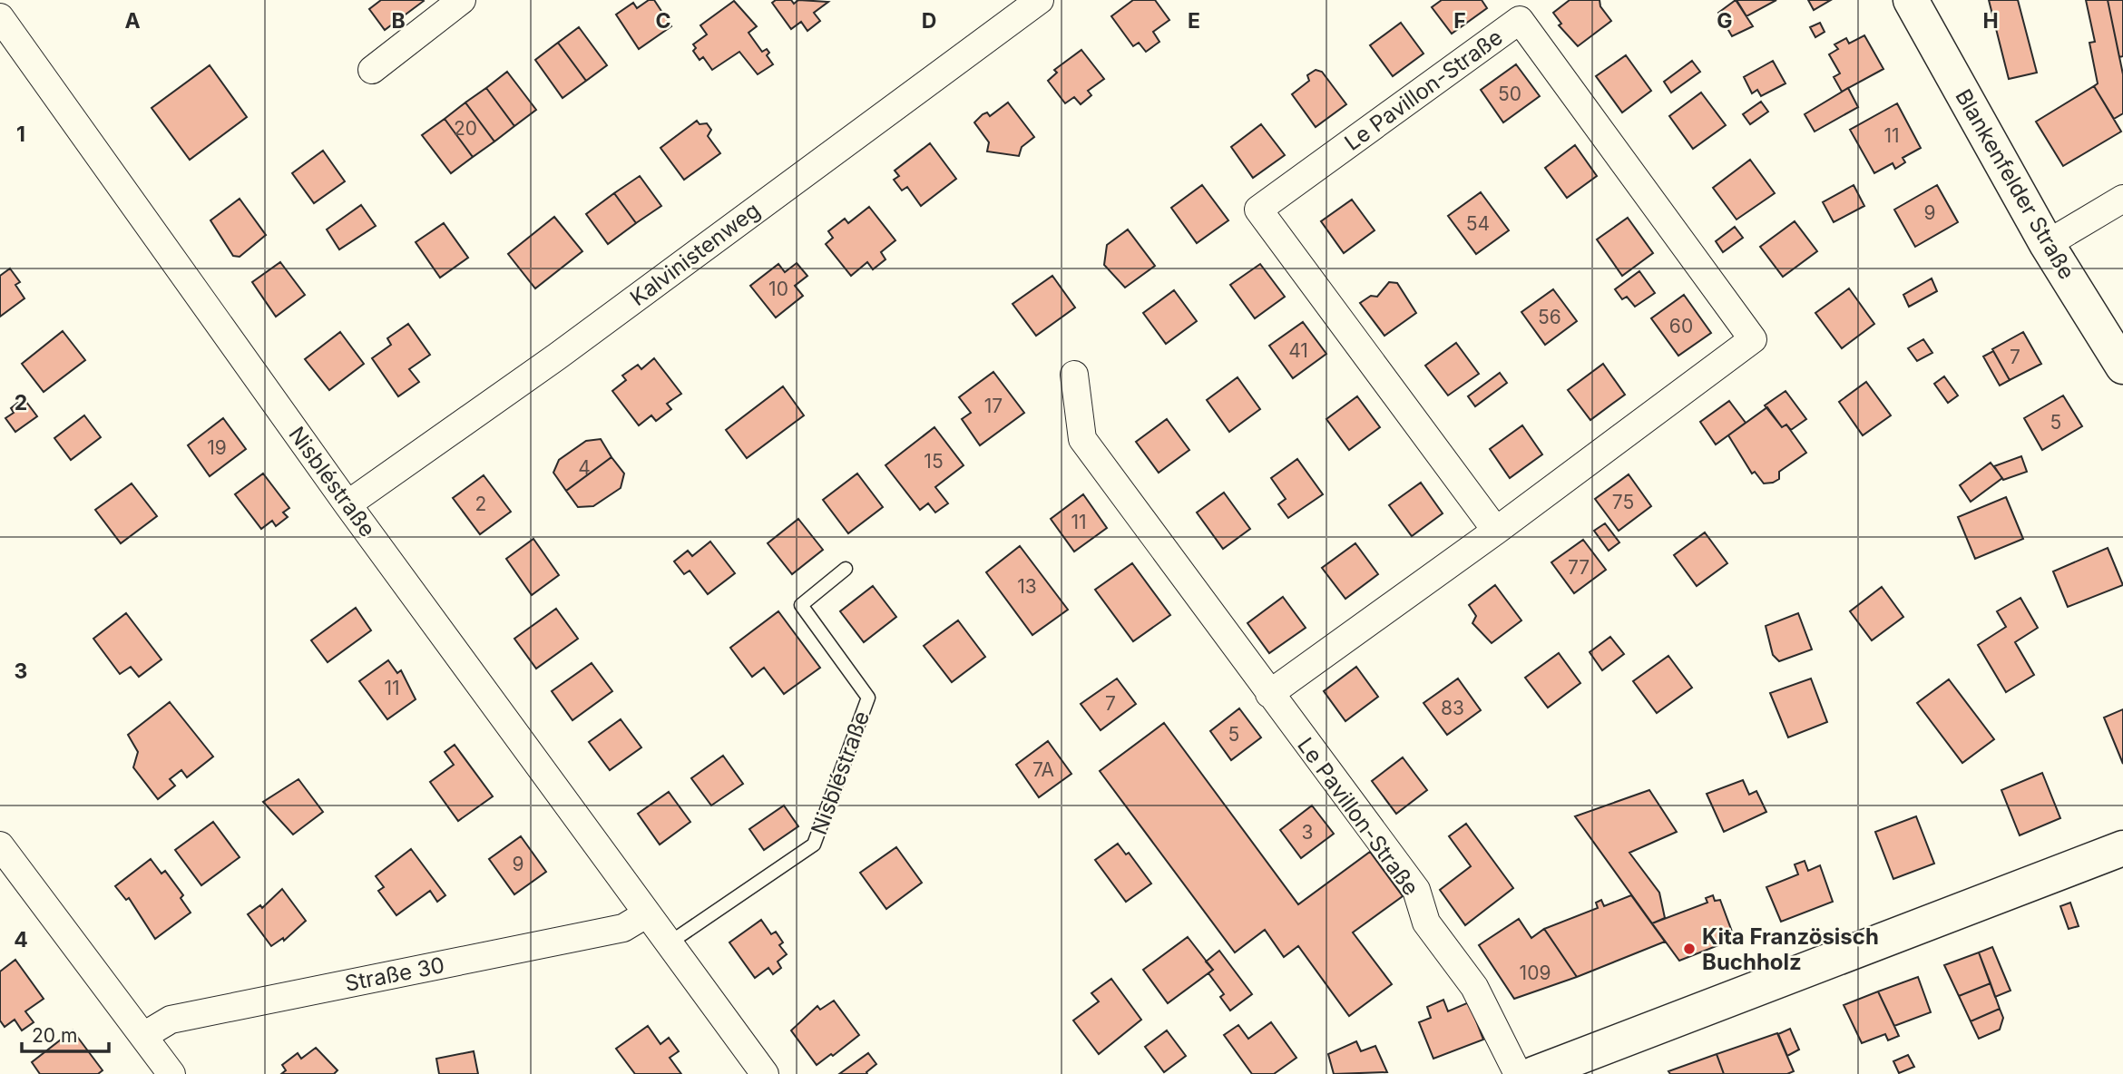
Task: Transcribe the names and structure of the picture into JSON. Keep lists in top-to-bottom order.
{
  "streets": {
    "street": [
      "Le Pavillon-Straße",
      "Blankenfelder Straße",
      "Kalvinistenweg",
      "Nisbléstraße",
      "Straße 30"
    ]
  },
  "crossings": [
    ["Kalvinistenweg", "Nisbléstraße"],
    ["Nisbléstraße", "Straße 30"]
  ],
  "places": ["Kita Französisch Buchholz"],
  "house_numbers": [
    "50",
    "20",
    "11",
    "9",
    "54",
    "10",
    "56",
    "60",
    "41",
    "7",
    "17",
    "5",
    "19",
    "15",
    "4",
    "75",
    "2",
    "11",
    "77",
    "13",
    "11",
    "7",
    "83",
    "5",
    "7A",
    "3",
    "9",
    "109"
  ],
  "scale_bar": "20 m",
  "grid": {
    "columns": [
      "A",
      "B",
      "C",
      "D",
      "E",
      "F",
      "G",
      "H"
    ],
    "rows": [
      "1",
      "2",
      "3",
      "4"
    ]
  }
}
